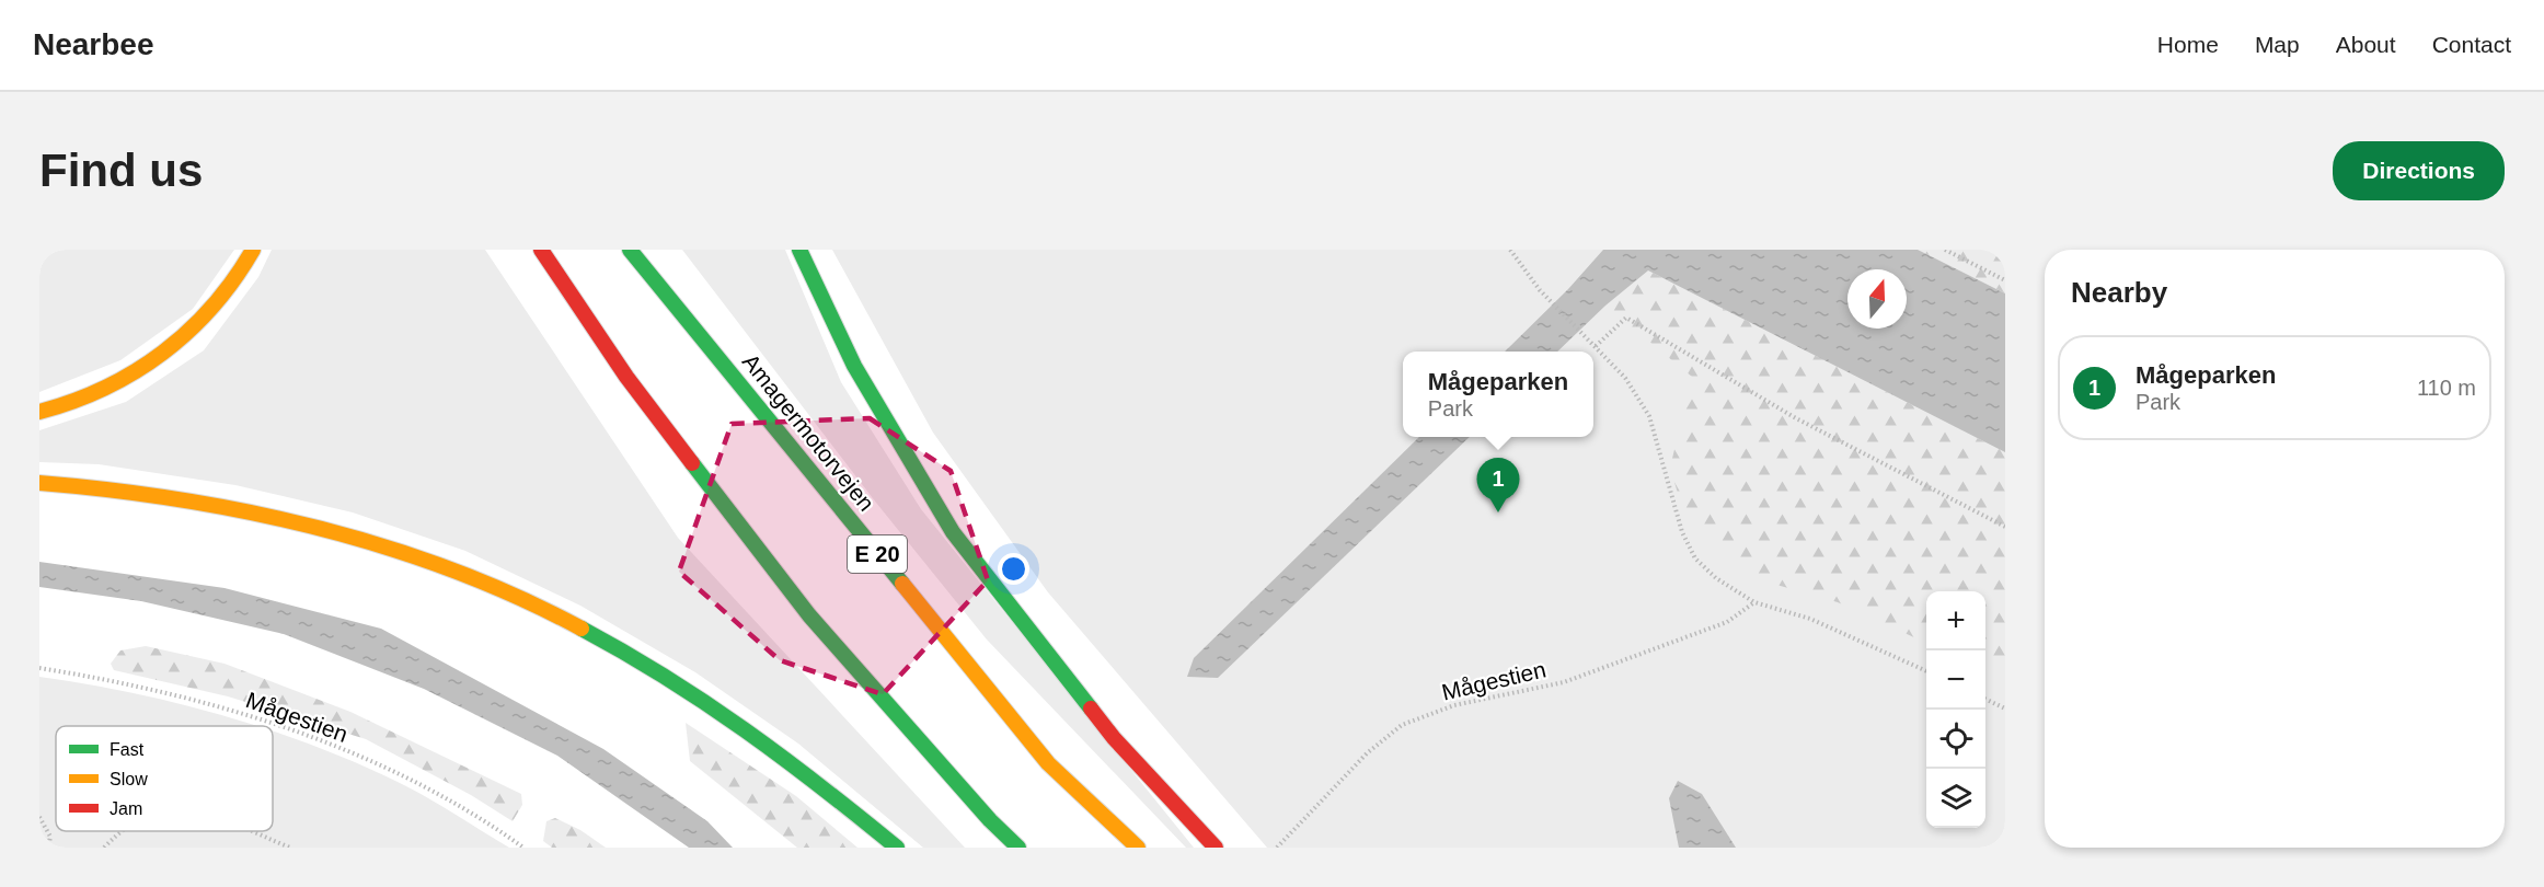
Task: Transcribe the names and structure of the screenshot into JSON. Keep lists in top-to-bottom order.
{
  "streets": {
    "highway": ["Amagermotorvejen", "E 20"],
    "path": ["Mågestien"]
  },
  "legend": ["Fast", "Slow", "Jam"],
  "north": "top",
  "page": {
    "header": "Nearbee",
    "nav": [
      "Home",
      "Map",
      "About",
      "Contact"
    ],
    "buttons": "Directions",
    "title": "Find us",
    "heading": "Nearby",
    "list": [
      {
        "mark": "1",
        "name": "Mågeparken",
        "note": "Park",
        "value": "110 m"
      }
    ],
    "popup": ["Mågeparken", "Park"],
    "pins": "1",
    "map_buttons": ["+", "−"]
  }
}
